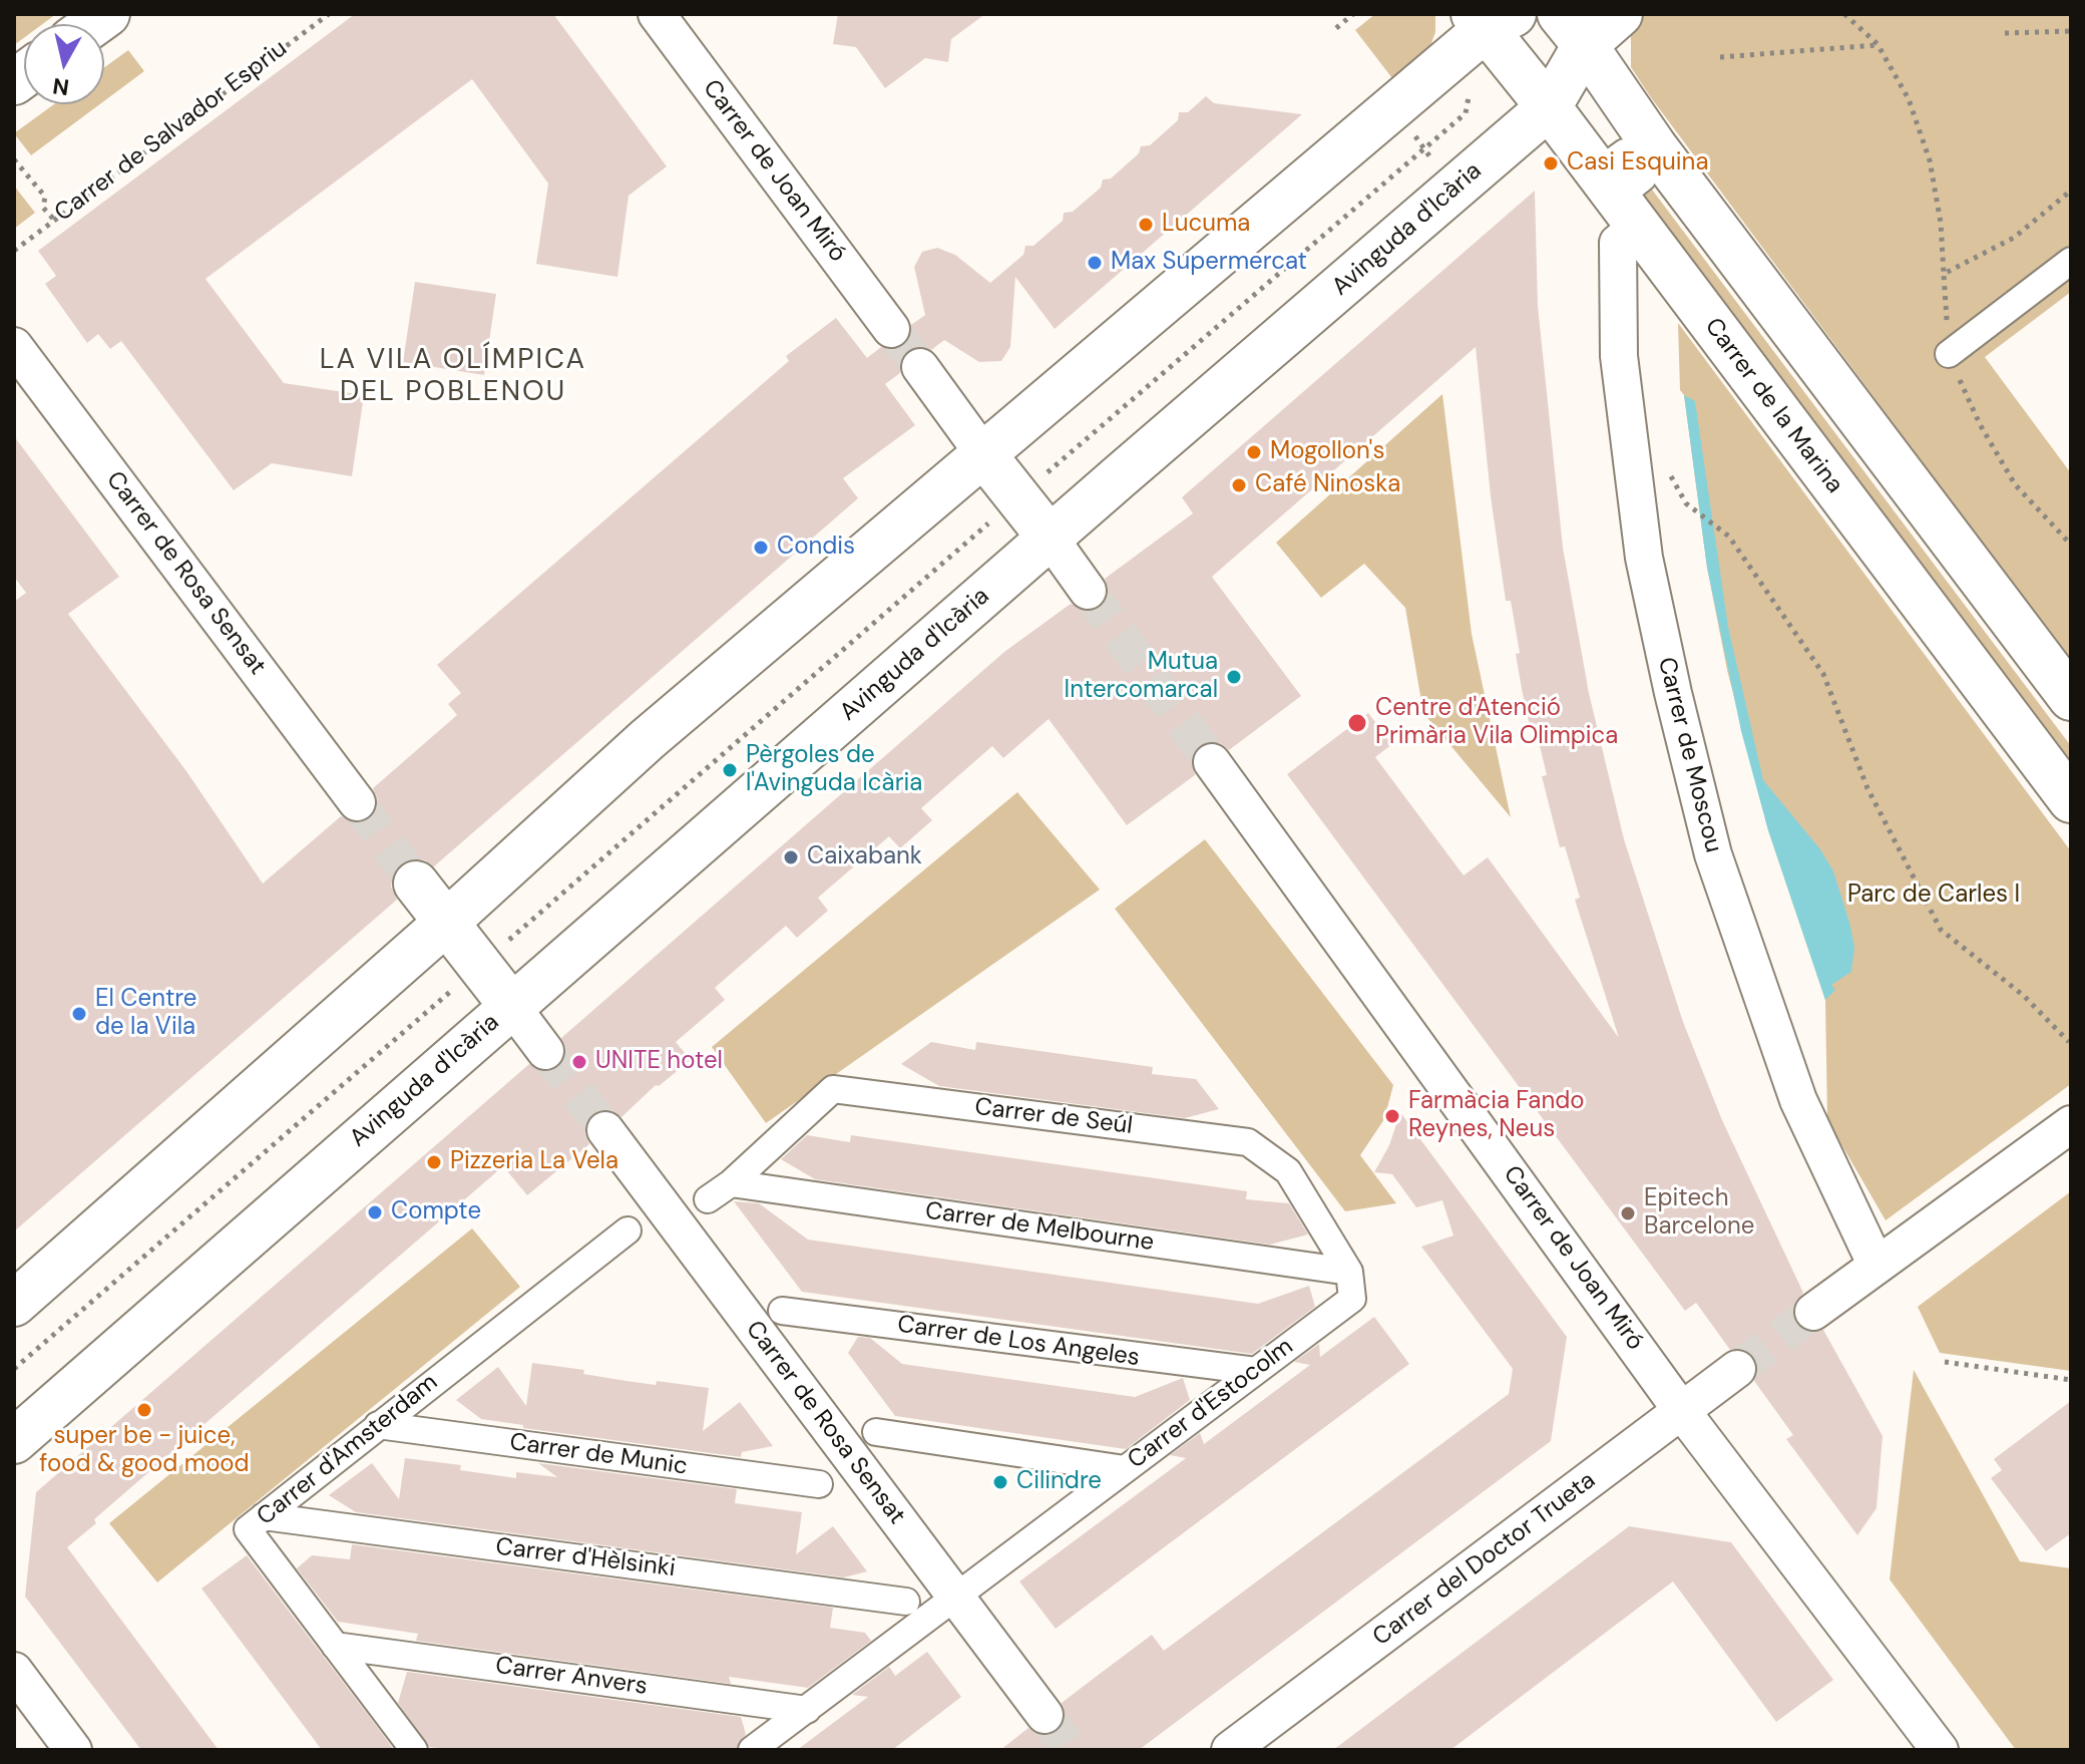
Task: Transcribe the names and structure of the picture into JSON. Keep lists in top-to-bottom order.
{
  "streets": {
    "street": [
      "Carrer de Joan Miró",
      "Avinguda d'Icària",
      "Carrer de la Marina",
      "Carrer de Rosa Sensat",
      "Carrer de Moscou",
      "Carrer de Seúl",
      "Carrer de Melbourne",
      "Carrer de Los Angeles",
      "Carrer d'Estocolm",
      "Carrer d'Amsterdam",
      "Carrer de Munic",
      "Carrer d'Hèlsinki",
      "Carrer del Doctor Trueta",
      "Carrer Anvers"
    ],
    "path": ["Carrer de Salvador Espriu"]
  },
  "crossings": [
    ["Carrer de Joan Miró", "Carrer del Doctor Trueta"],
    ["Avinguda d'Icària", "Carrer de la Marina"],
    ["Carrer de la Marina", "Carrer de Moscou"],
    ["Carrer de Rosa Sensat", "Carrer d'Estocolm"],
    ["Carrer de Seúl", "Carrer de Melbourne"],
    ["Carrer de Seúl", "Carrer d'Estocolm"],
    ["Carrer de Melbourne", "Carrer d'Estocolm"],
    ["Carrer de Los Angeles", "Carrer d'Estocolm"],
    ["Carrer d'Amsterdam", "Carrer de Munic"],
    ["Carrer d'Amsterdam", "Carrer d'Hèlsinki"],
    ["Carrer d'Amsterdam", "Carrer Anvers"]
  ],
  "districts": ["LA VILA OLÍMPICA DEL POBLENOU"],
  "parks": ["Parc de Carles I"],
  "places": [
    "Casi Esquina",
    "Lucuma",
    "Max Supermercat",
    "Mogollon's",
    "Café Ninoska",
    "Condis",
    "Mutua Intercomarcal",
    "Centre d'Atenció Primària Vila Olimpica",
    "Pèrgoles de l'Avinguda Icària",
    "Caixabank",
    "El Centre de la Vila",
    "UNITE hotel",
    "Farmàcia Fando Reynes, Neus",
    "Pizzeria La Vela",
    "Compte",
    "Epitech Barcelone",
    "super be - juice, food & good mood",
    "Cilindre"
  ],
  "north": "bottom"
}
